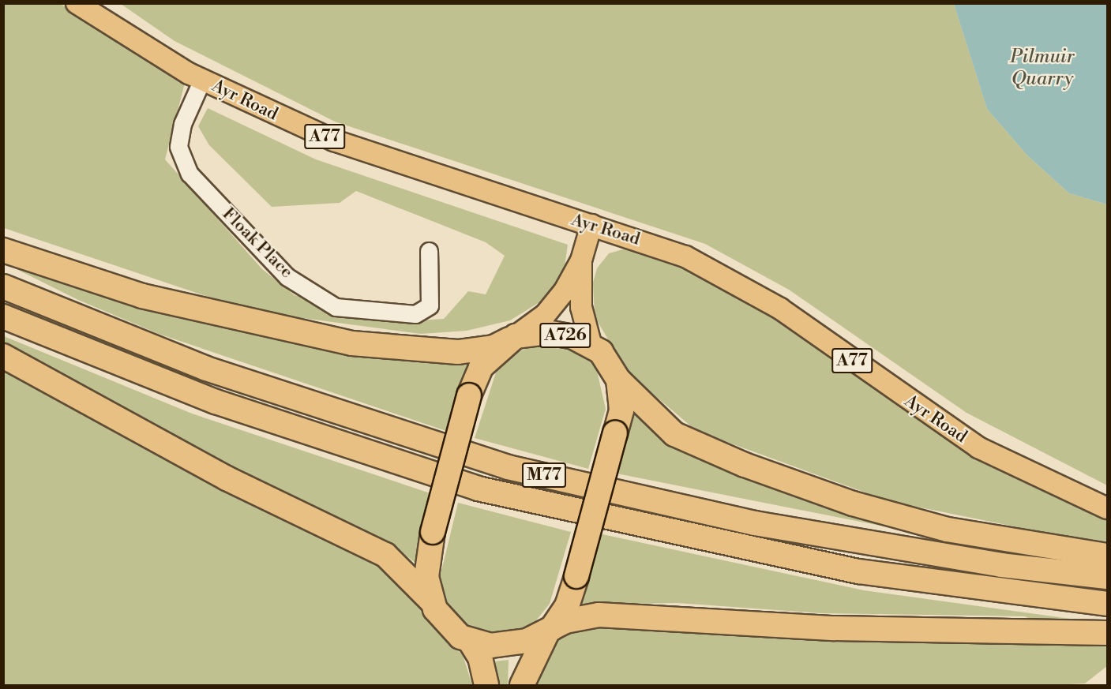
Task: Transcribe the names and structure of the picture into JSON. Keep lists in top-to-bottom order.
{
  "streets": {
    "highway": ["A726", "M77"],
    "main road": ["Ayr Road", "A77"],
    "street": ["Floak Place"]
  },
  "crossings": [
    ["Ayr Road", "Floak Place"],
    ["Ayr Road", "A726"]
  ],
  "water": ["Pilmuir Quarry"]
}
